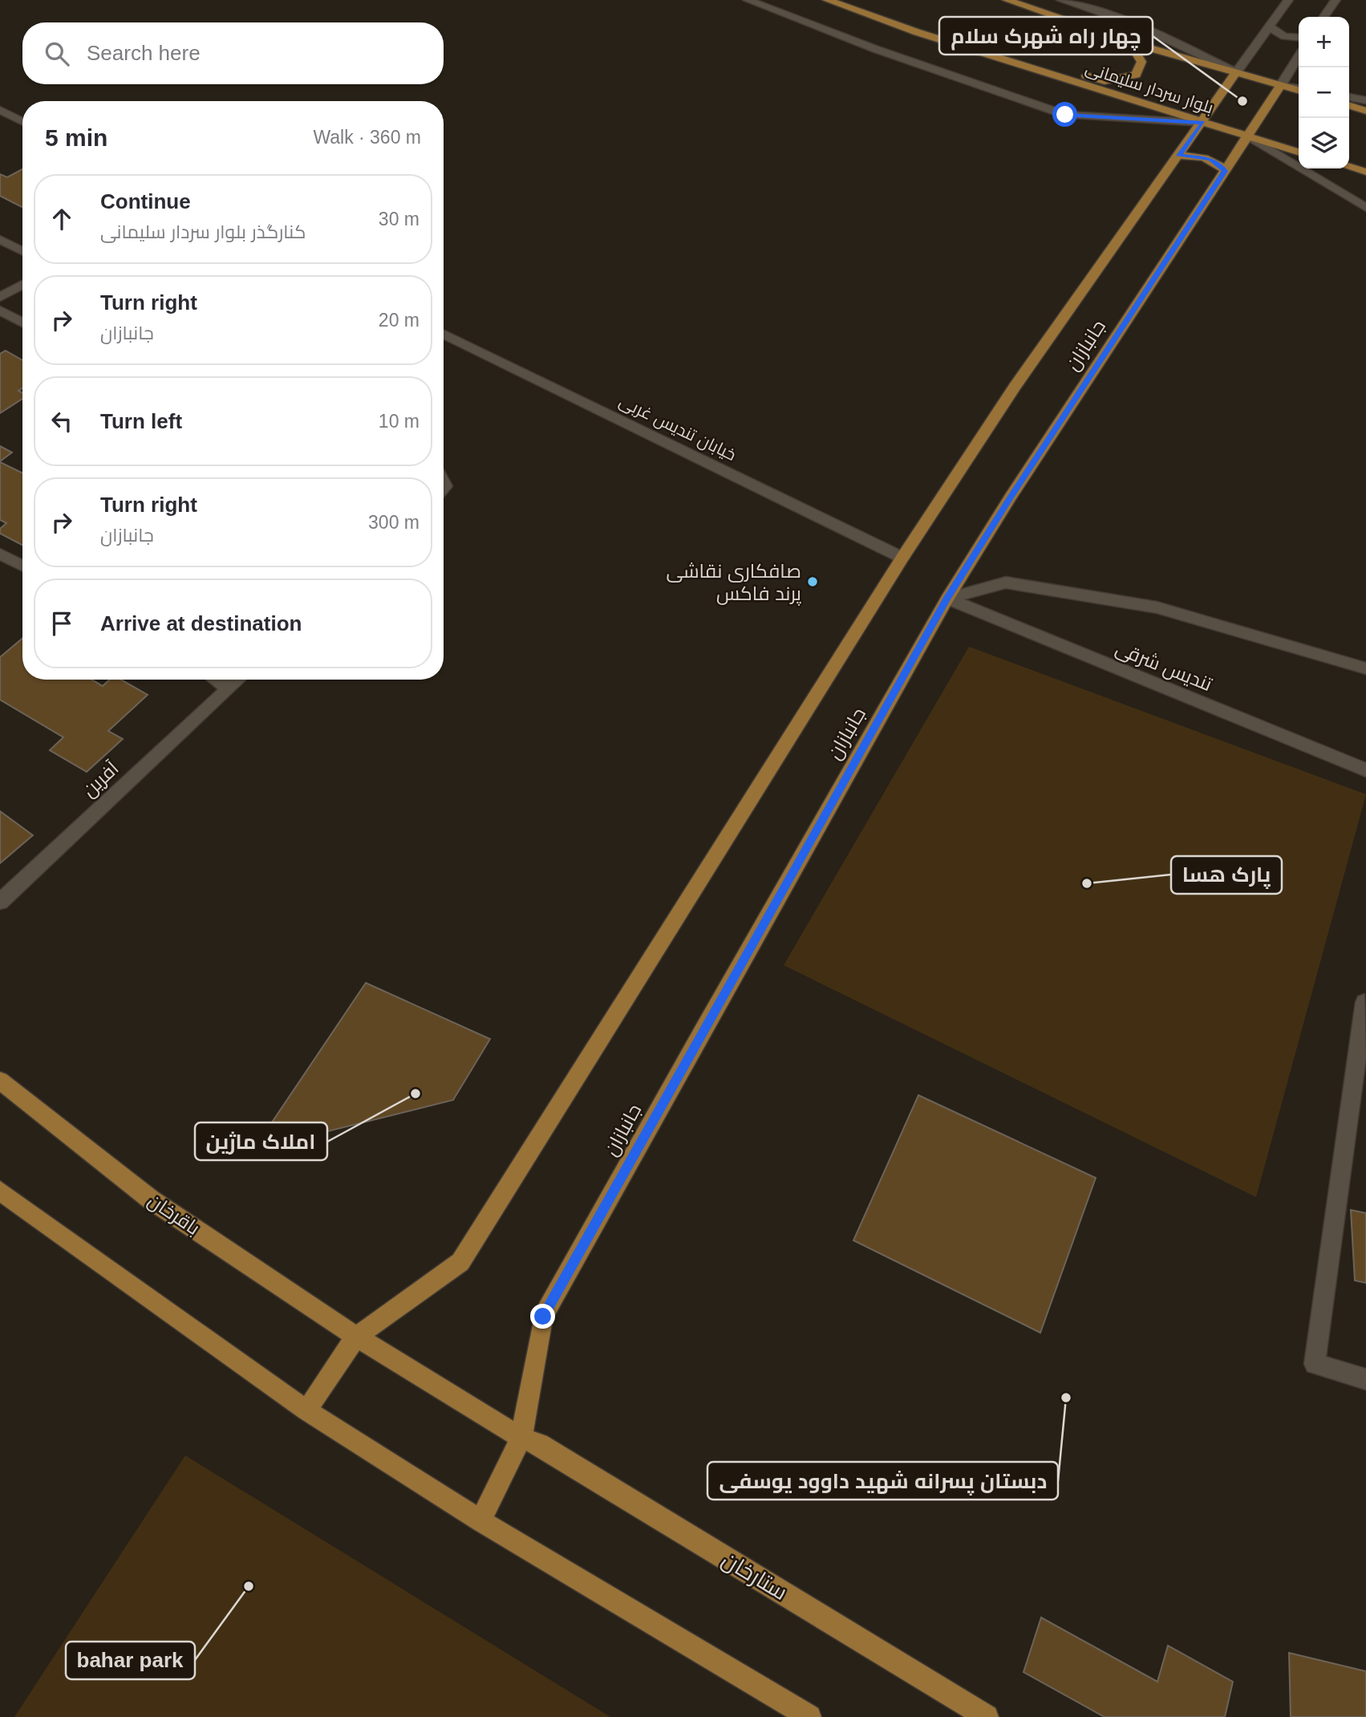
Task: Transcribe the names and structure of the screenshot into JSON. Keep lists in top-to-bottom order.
{
  "streets": {
    "main road": [
      "بلوار سردار سلیمانی",
      "جانبازان",
      "باقرخان",
      "ستارخان"
    ],
    "street": ["خیابان تندیس غربی", "تندیس شرقی", "آفرین"]
  },
  "crossings": [
    ["بلوار سردار سلیمانی", "جانبازان"],
    ["جانبازان", "خیابان تندیس غربی"],
    ["جانبازان", "تندیس شرقی"],
    ["جانبازان", "باقرخان"],
    ["جانبازان", "ستارخان"],
    ["باقرخان", "ستارخان"]
  ],
  "places": [
    "چهار راه شهرک سلام",
    "صافکاری نقاشی پرند فاکس",
    "پارک هسا",
    "املاک ماژین",
    "دبستان پسرانه شهید داوود یوسفی",
    "bahar park"
  ],
  "page": {
    "map_buttons": ["+", "−"],
    "search": "Search here",
    "heading": ["5 min", "Walk · 360 m"],
    "list": [
      ["Continue", "کنارگذر بلوار سردار سلیمانی", "30 m"],
      ["Turn right", "جانبازان", "20 m"],
      ["Turn left", "10 m"],
      ["Turn right", "جانبازان", "300 m"],
      "Arrive at destination"
    ]
  }
}
